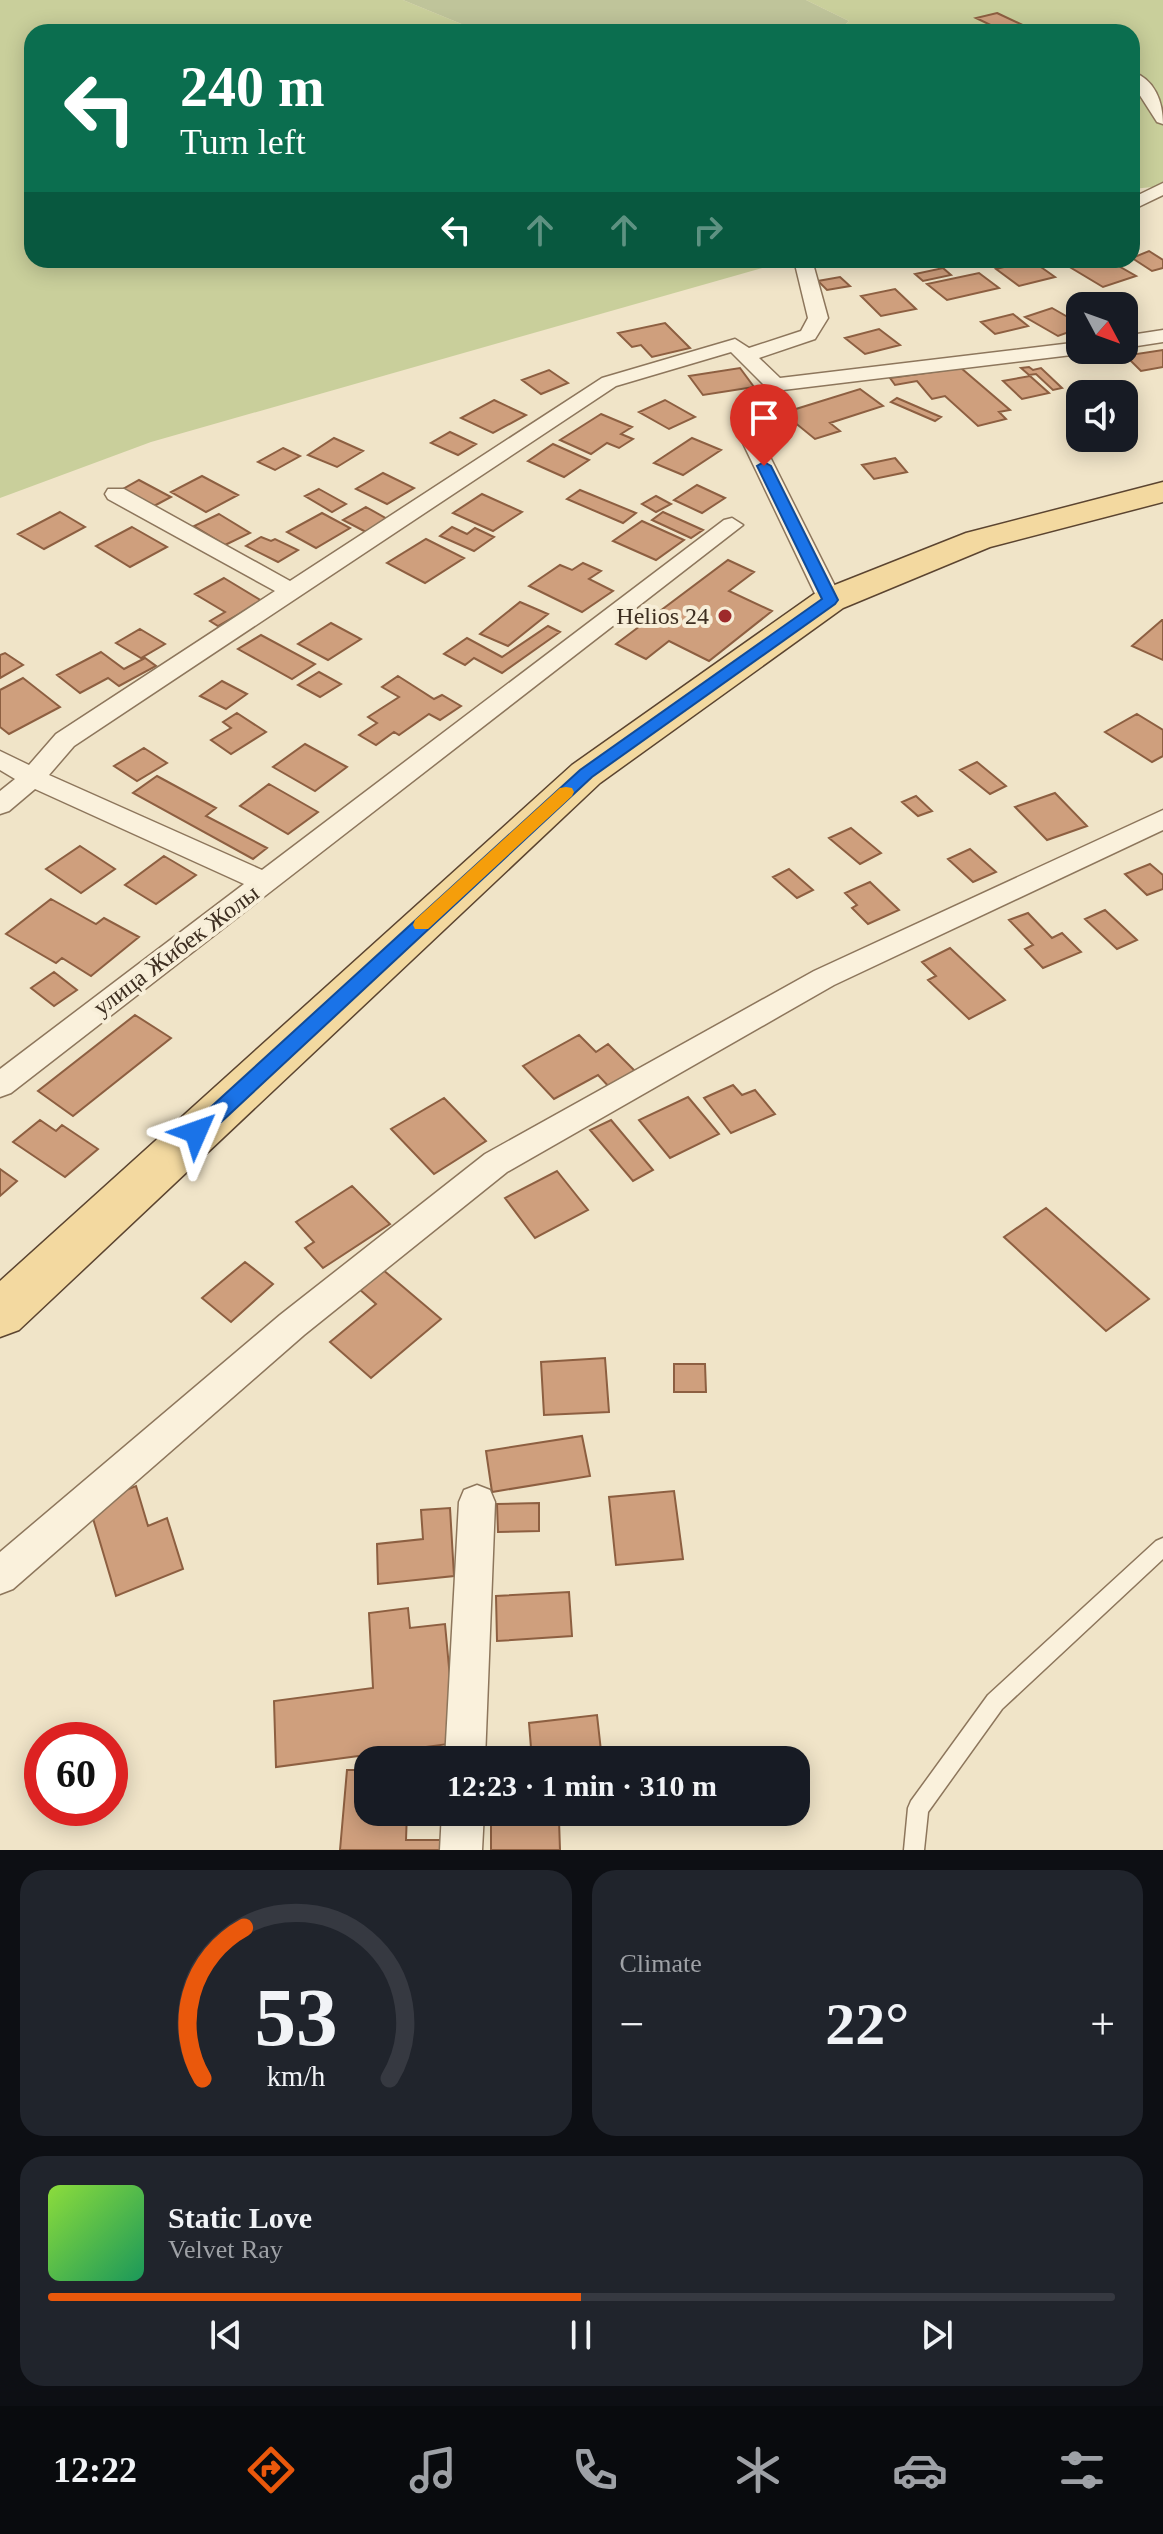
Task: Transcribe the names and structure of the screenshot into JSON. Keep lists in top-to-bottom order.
{
  "streets": {
    "street": ["улица Жибек Жолы"]
  },
  "places": ["Helios 24"],
  "north": "bottom right",
  "page": {
    "turn": ["240 m", "Turn left"],
    "limit": "60",
    "trip": "12:23 · 1 min · 310 m",
    "tile": "Climate",
    "heat": ["−", "22°", "+"],
    "song": ["Static Love", "Velvet Ray"],
    "tabs": "12:22",
    "gauge": ["53", "km/h"]
  }
}
